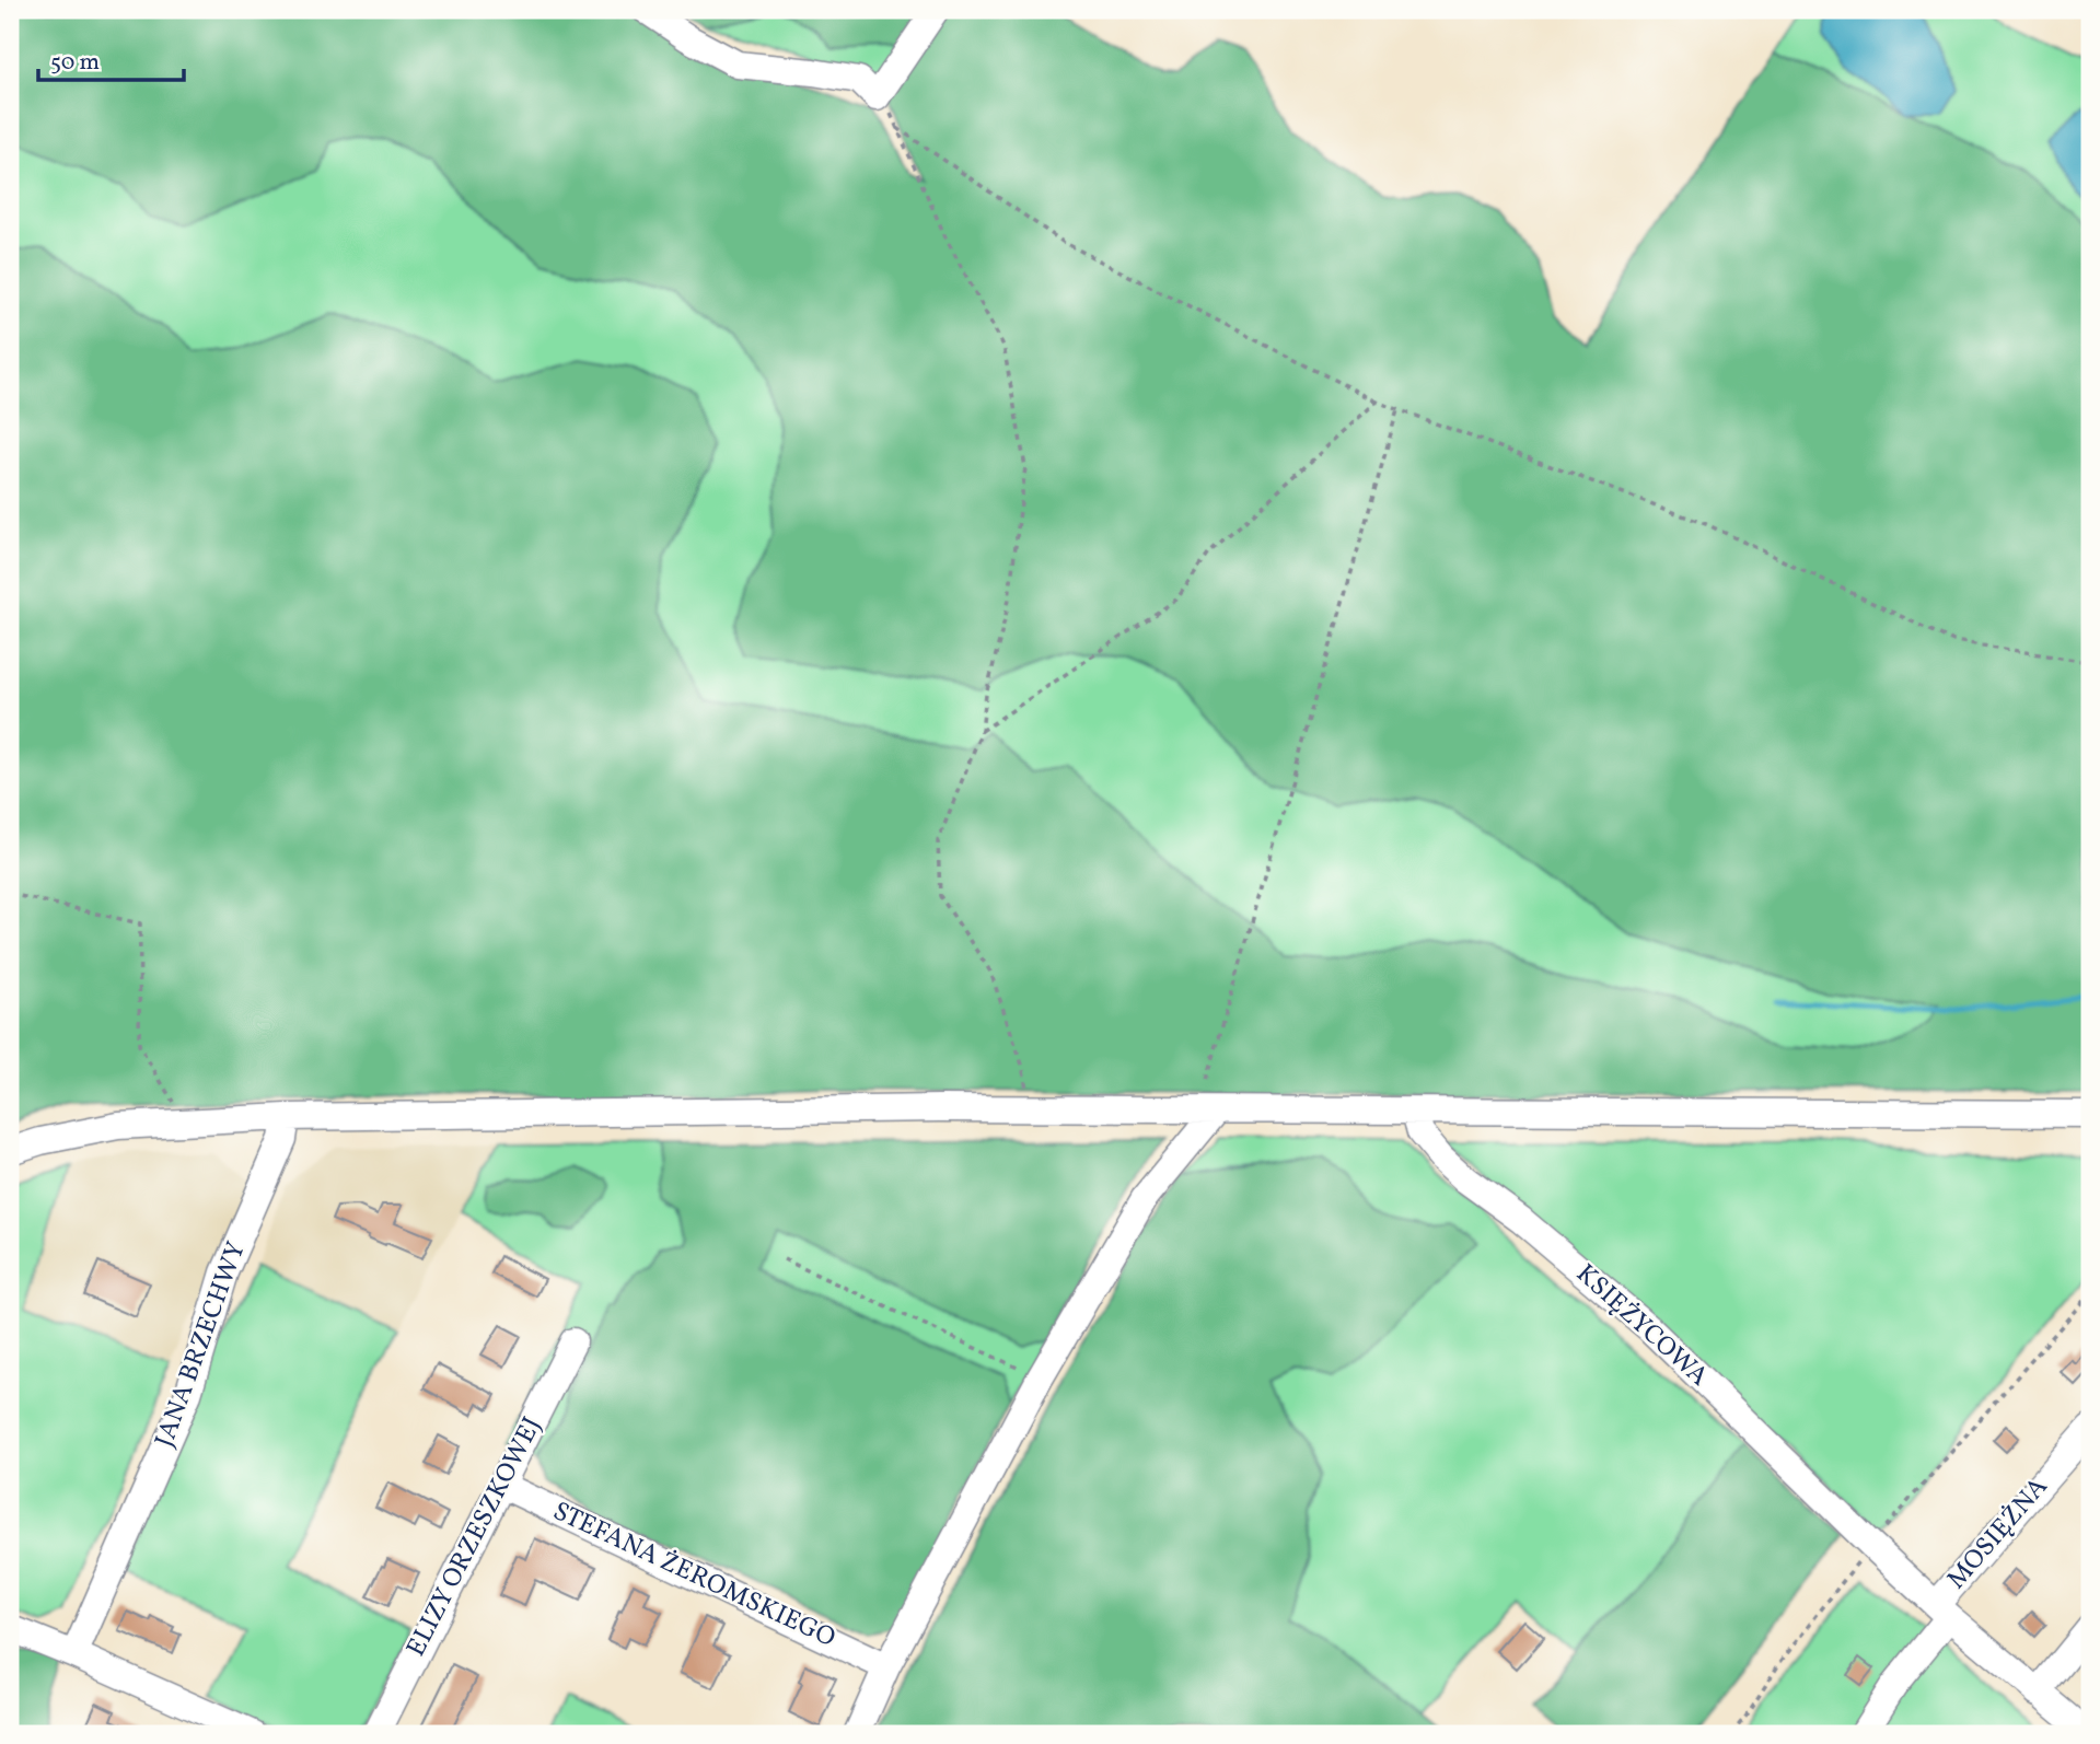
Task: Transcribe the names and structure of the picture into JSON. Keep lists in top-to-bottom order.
{
  "streets": {
    "street": [
      "KSIĘŻYCOWA",
      "JANA BRZECHWY",
      "MOSIĘŻNA",
      "ELIZY ORZESZKOWEJ",
      "STEFANA ŻEROMSKIEGO"
    ]
  },
  "crossings": [
    ["KSIĘŻYCOWA", "MOSIĘŻNA"],
    ["ELIZY ORZESZKOWEJ", "STEFANA ŻEROMSKIEGO"]
  ],
  "scale_bar": "50 m"
}
